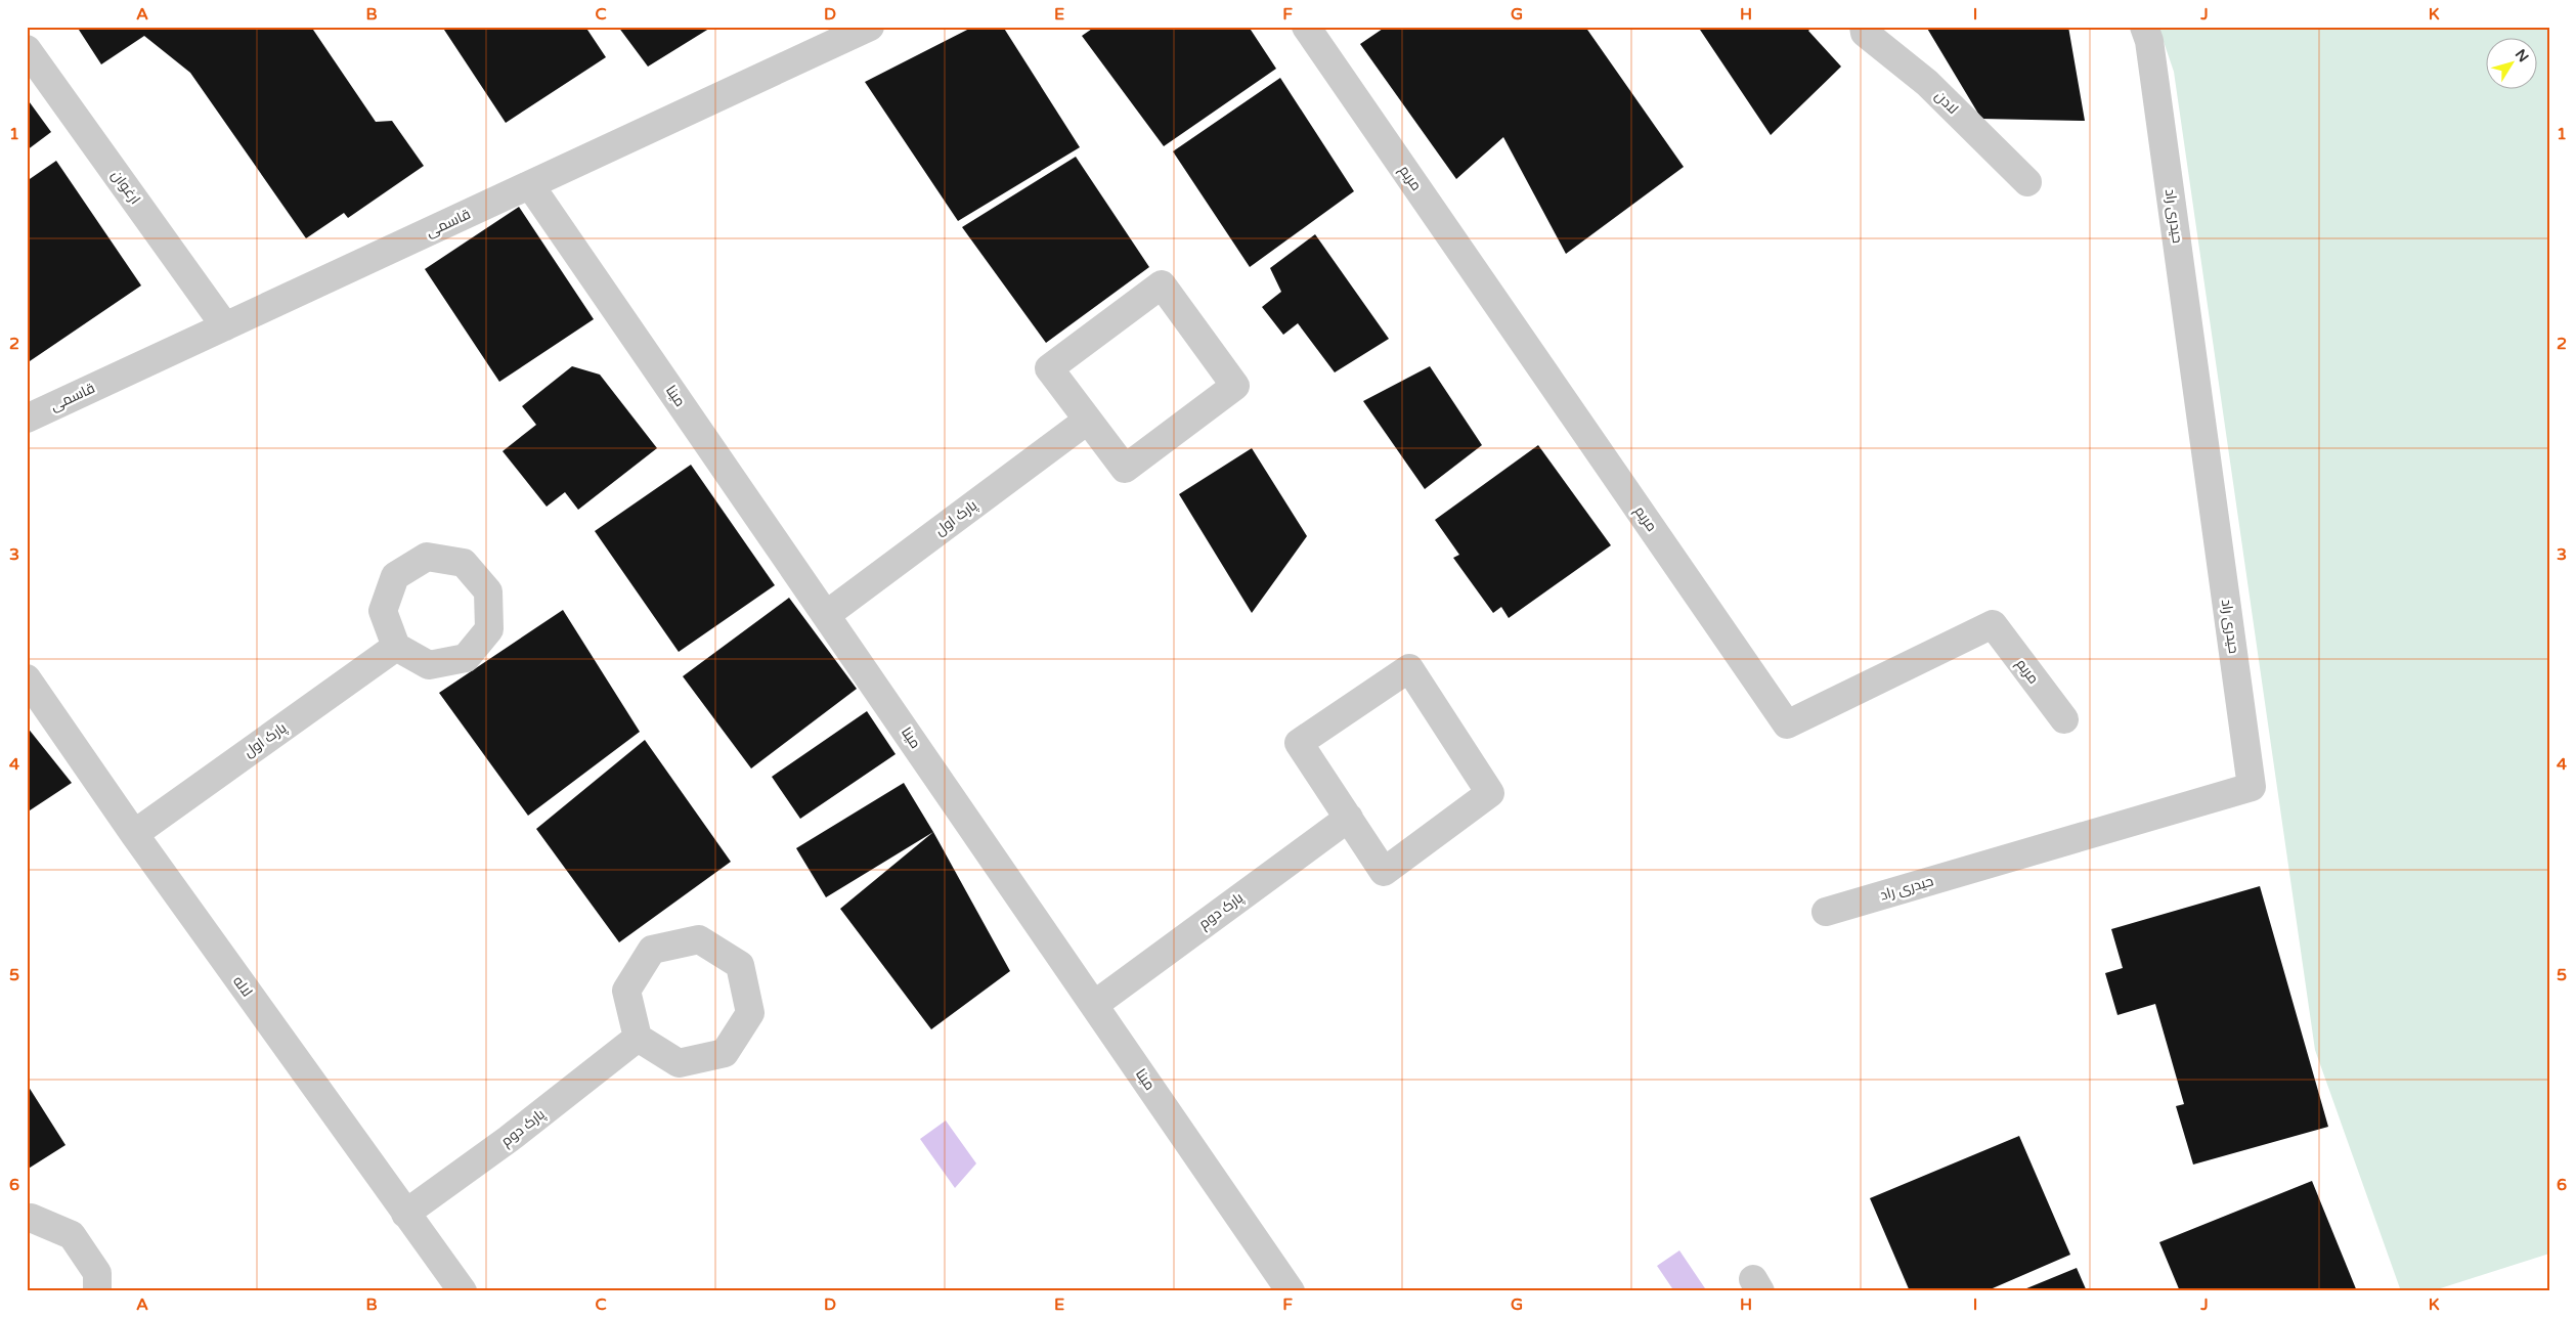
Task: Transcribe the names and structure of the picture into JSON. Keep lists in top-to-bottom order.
{
  "streets": {
    "street": [
      "لادن",
      "مریم",
      "ارغوان",
      "حیدری راد",
      "قاسمی",
      "مینا",
      "پارک اول",
      "پارک دوم",
      "لاله"
    ]
  },
  "crossings": [
    ["ارغوان", "قاسمی"],
    ["قاسمی", "مینا"],
    ["مینا", "پارک اول"],
    ["مینا", "پارک دوم"],
    ["پارک اول", "لاله"],
    ["پارک دوم", "لاله"]
  ],
  "north": "top right",
  "grid": {
    "columns": [
      "A",
      "B",
      "C",
      "D",
      "E",
      "F",
      "G",
      "H",
      "I",
      "J",
      "K"
    ],
    "rows": [
      "1",
      "2",
      "3",
      "4",
      "5",
      "6"
    ]
  }
}
